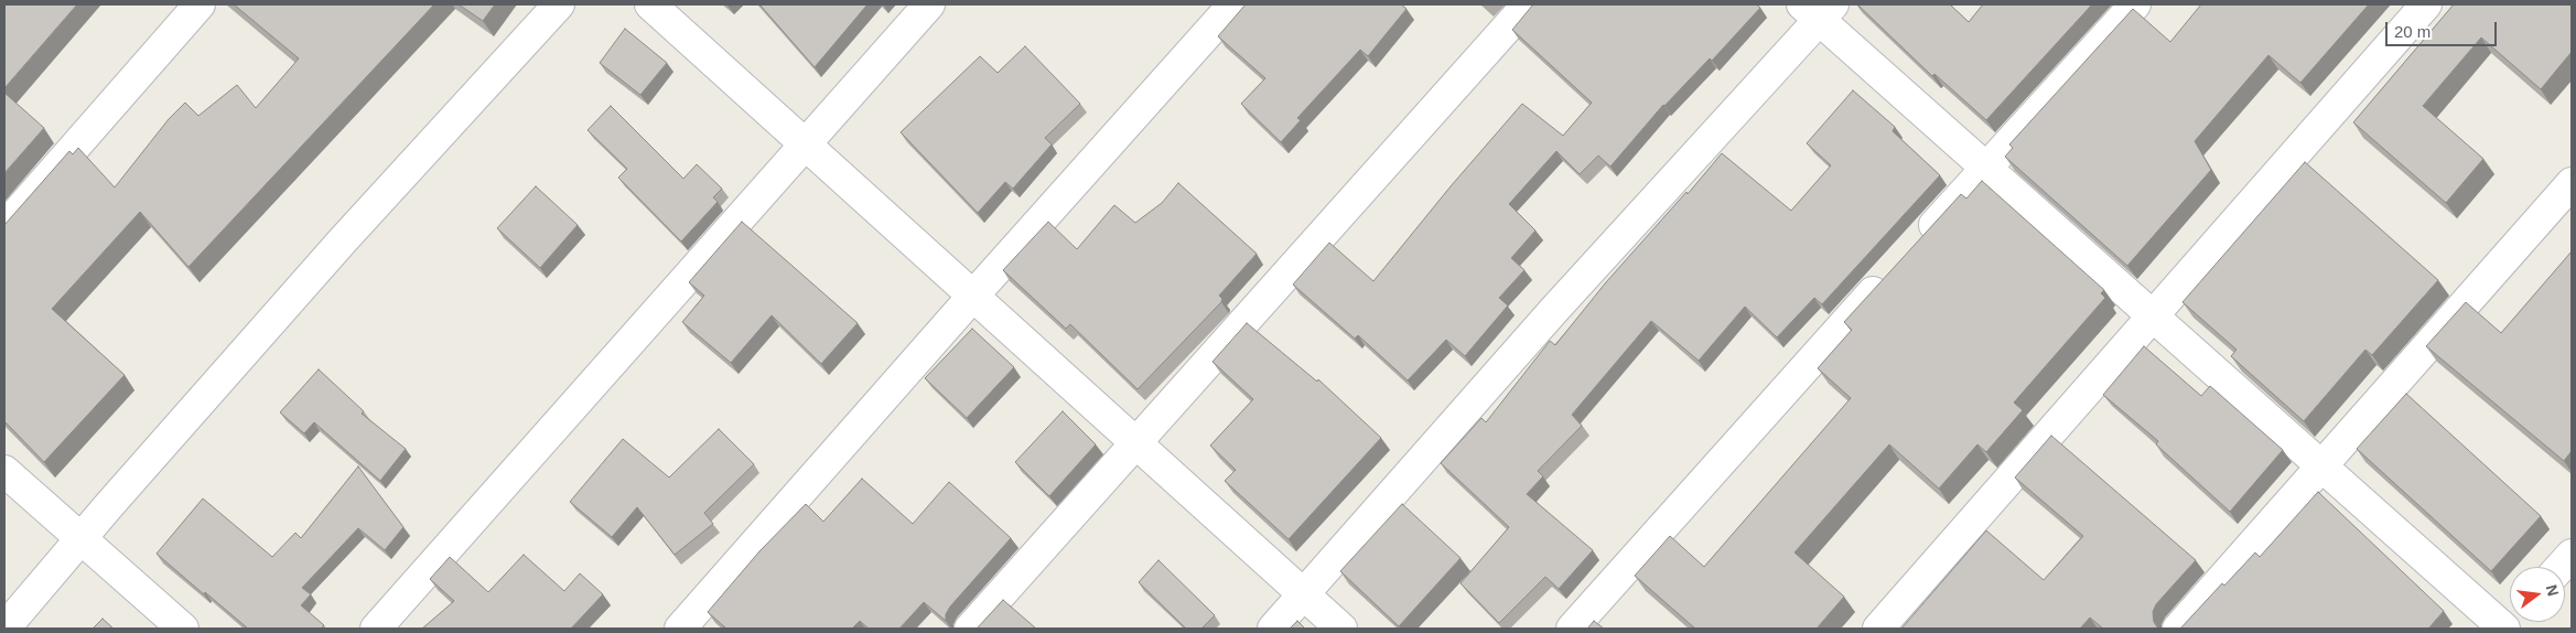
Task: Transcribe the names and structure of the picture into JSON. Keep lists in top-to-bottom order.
{
  "scale_bar": "20 m",
  "north": "right"
}
